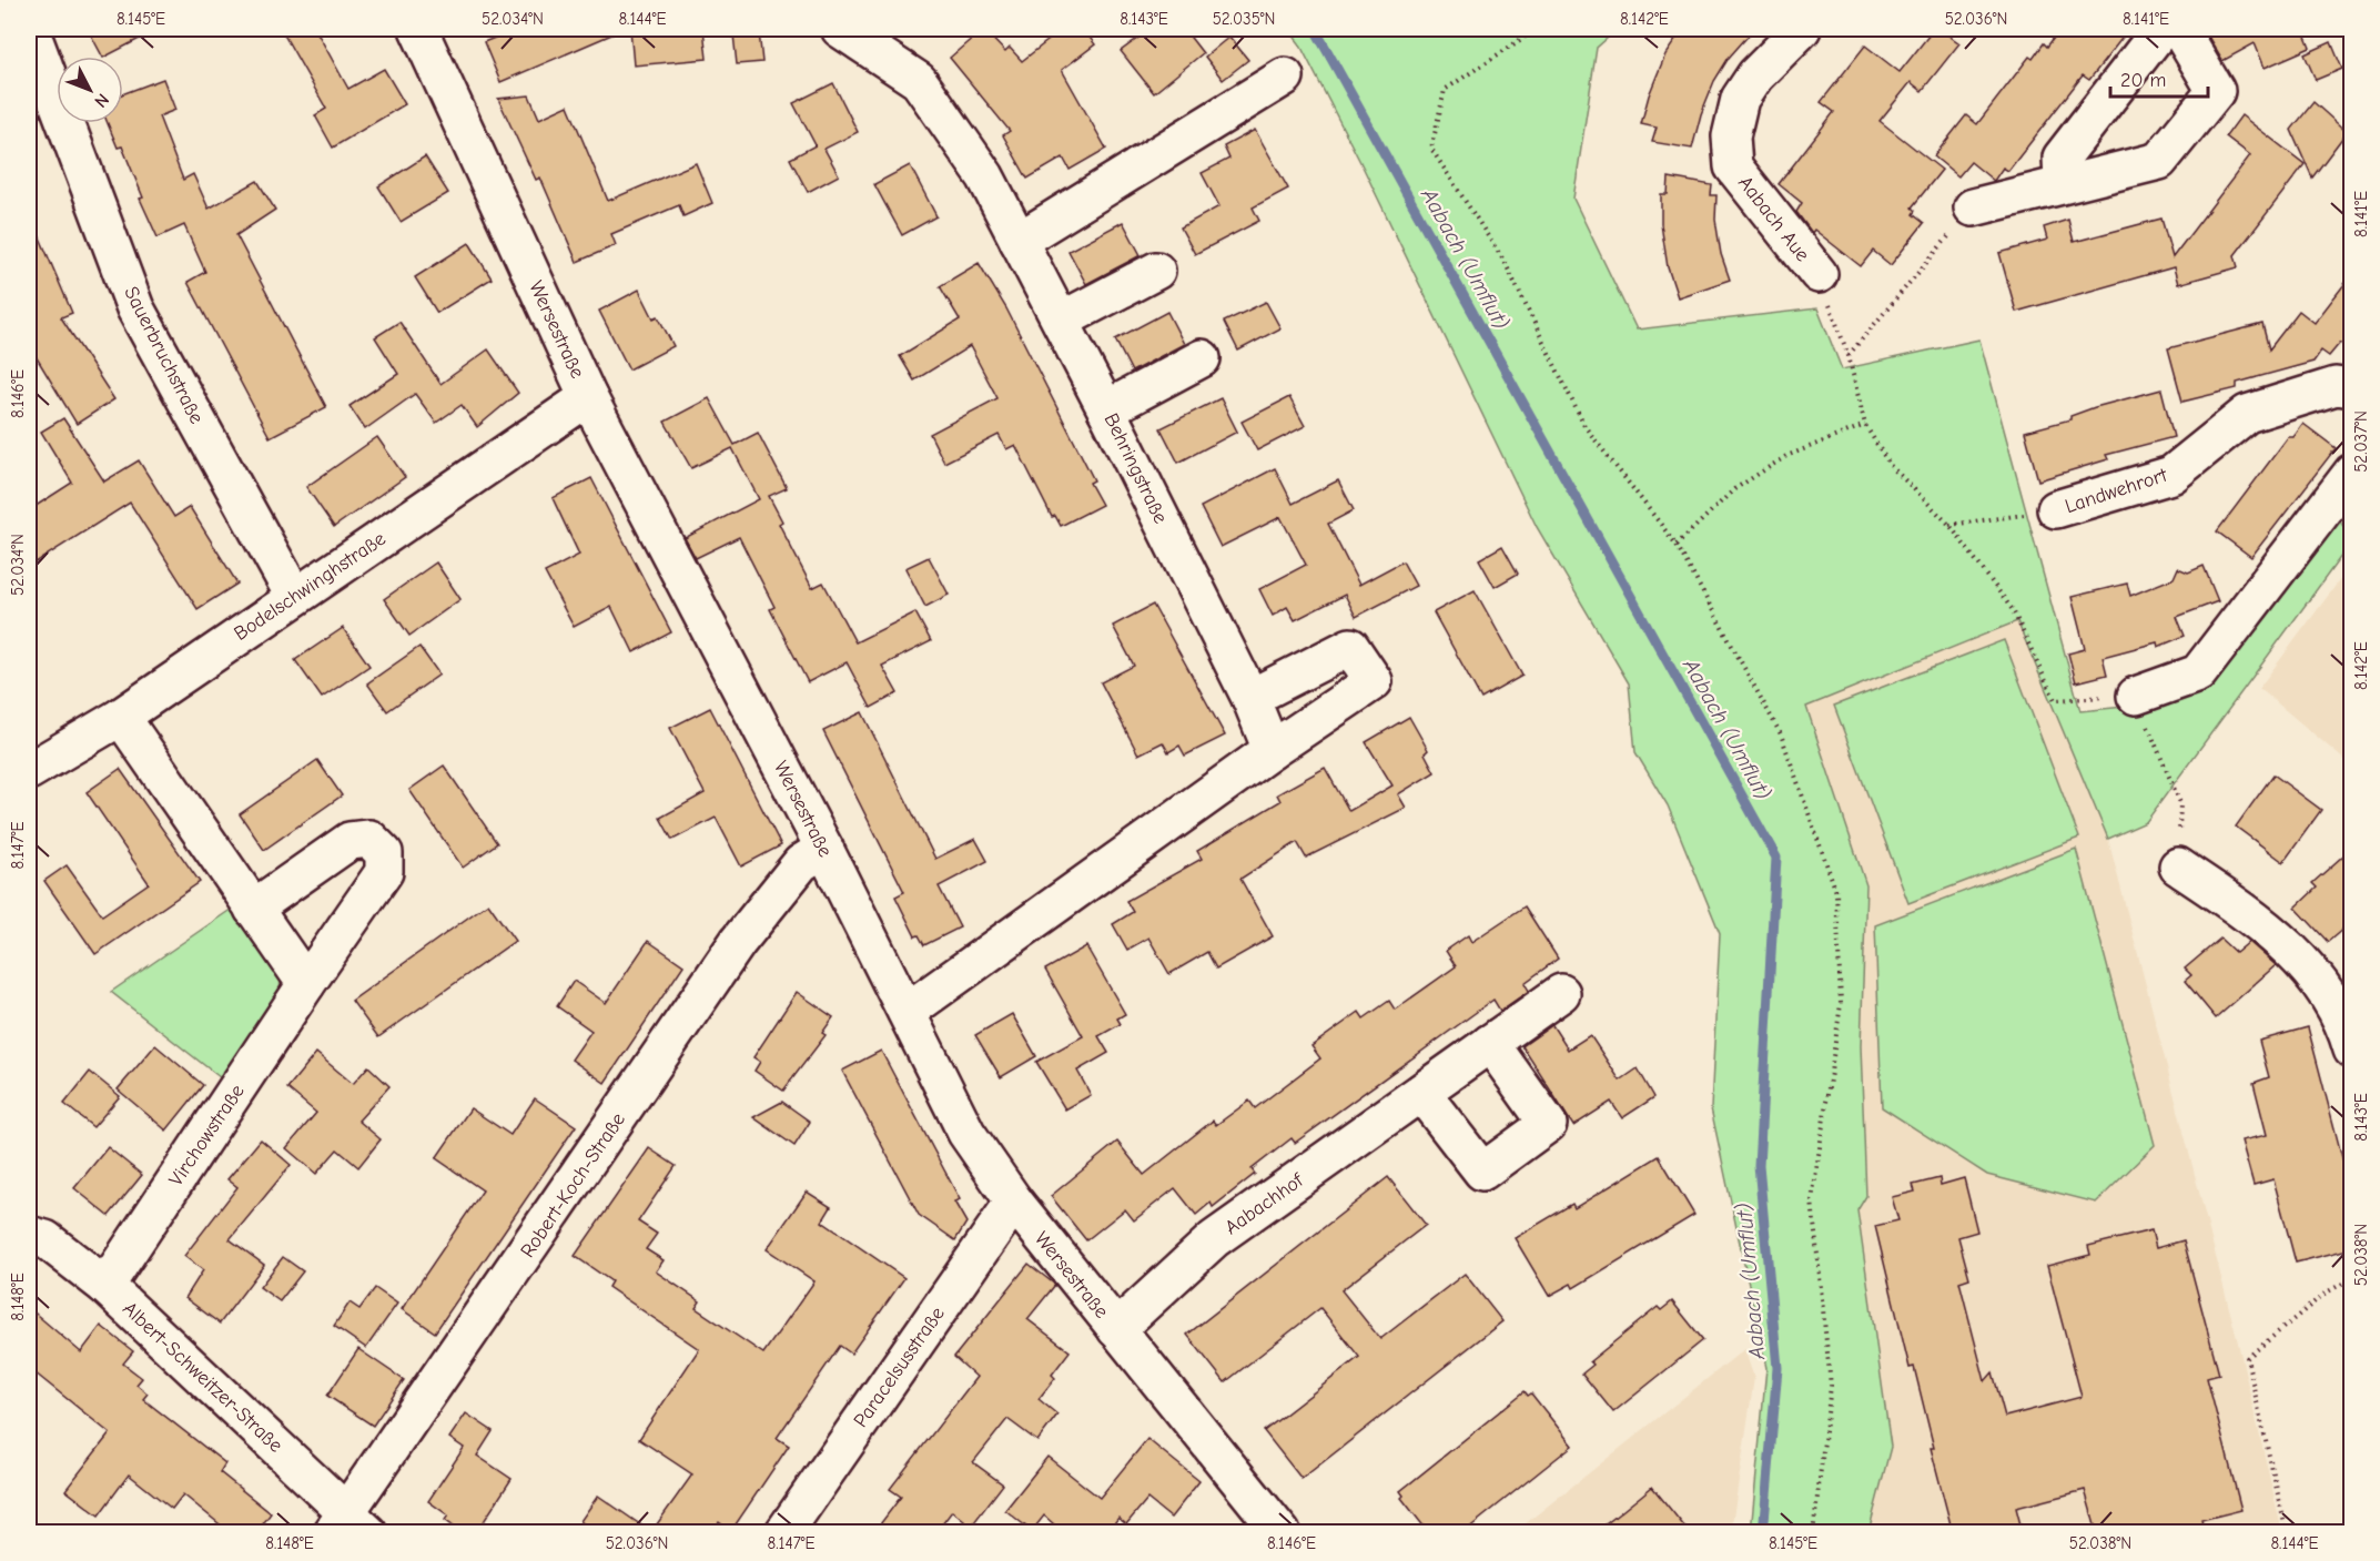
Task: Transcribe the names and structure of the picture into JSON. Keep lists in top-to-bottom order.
{
  "streets": {
    "street": [
      "Aabach Aue",
      "Wersestraße",
      "Sauerbruchstraße",
      "Behringstraße",
      "Landwehrort",
      "Bodelschwinghstraße",
      "Virchowstraße",
      "Robert-Koch-Straße",
      "Aabachhof",
      "Paracelsusstraße",
      "Albert-Schweitzer-Straße"
    ]
  },
  "crossings": [
    ["Wersestraße", "Bodelschwinghstraße"],
    ["Wersestraße", "Robert-Koch-Straße"],
    ["Wersestraße", "Aabachhof"],
    ["Wersestraße", "Paracelsusstraße"],
    ["Sauerbruchstraße", "Bodelschwinghstraße"],
    ["Virchowstraße", "Albert-Schweitzer-Straße"],
    ["Robert-Koch-Straße", "Albert-Schweitzer-Straße"]
  ],
  "water": ["Aabach (Umflut)"],
  "scale_bar": "20 m",
  "north": "bottom right",
  "coordinates": [
    "8.145°E",
    "52.034°N",
    "8.144°E",
    "8.143°E",
    "52.035°N",
    "8.142°E",
    "52.036°N",
    "8.141°E",
    "8.146°E",
    "52.037°N",
    "8.147°E",
    "52.038°N",
    "8.148°E"
  ]
}
